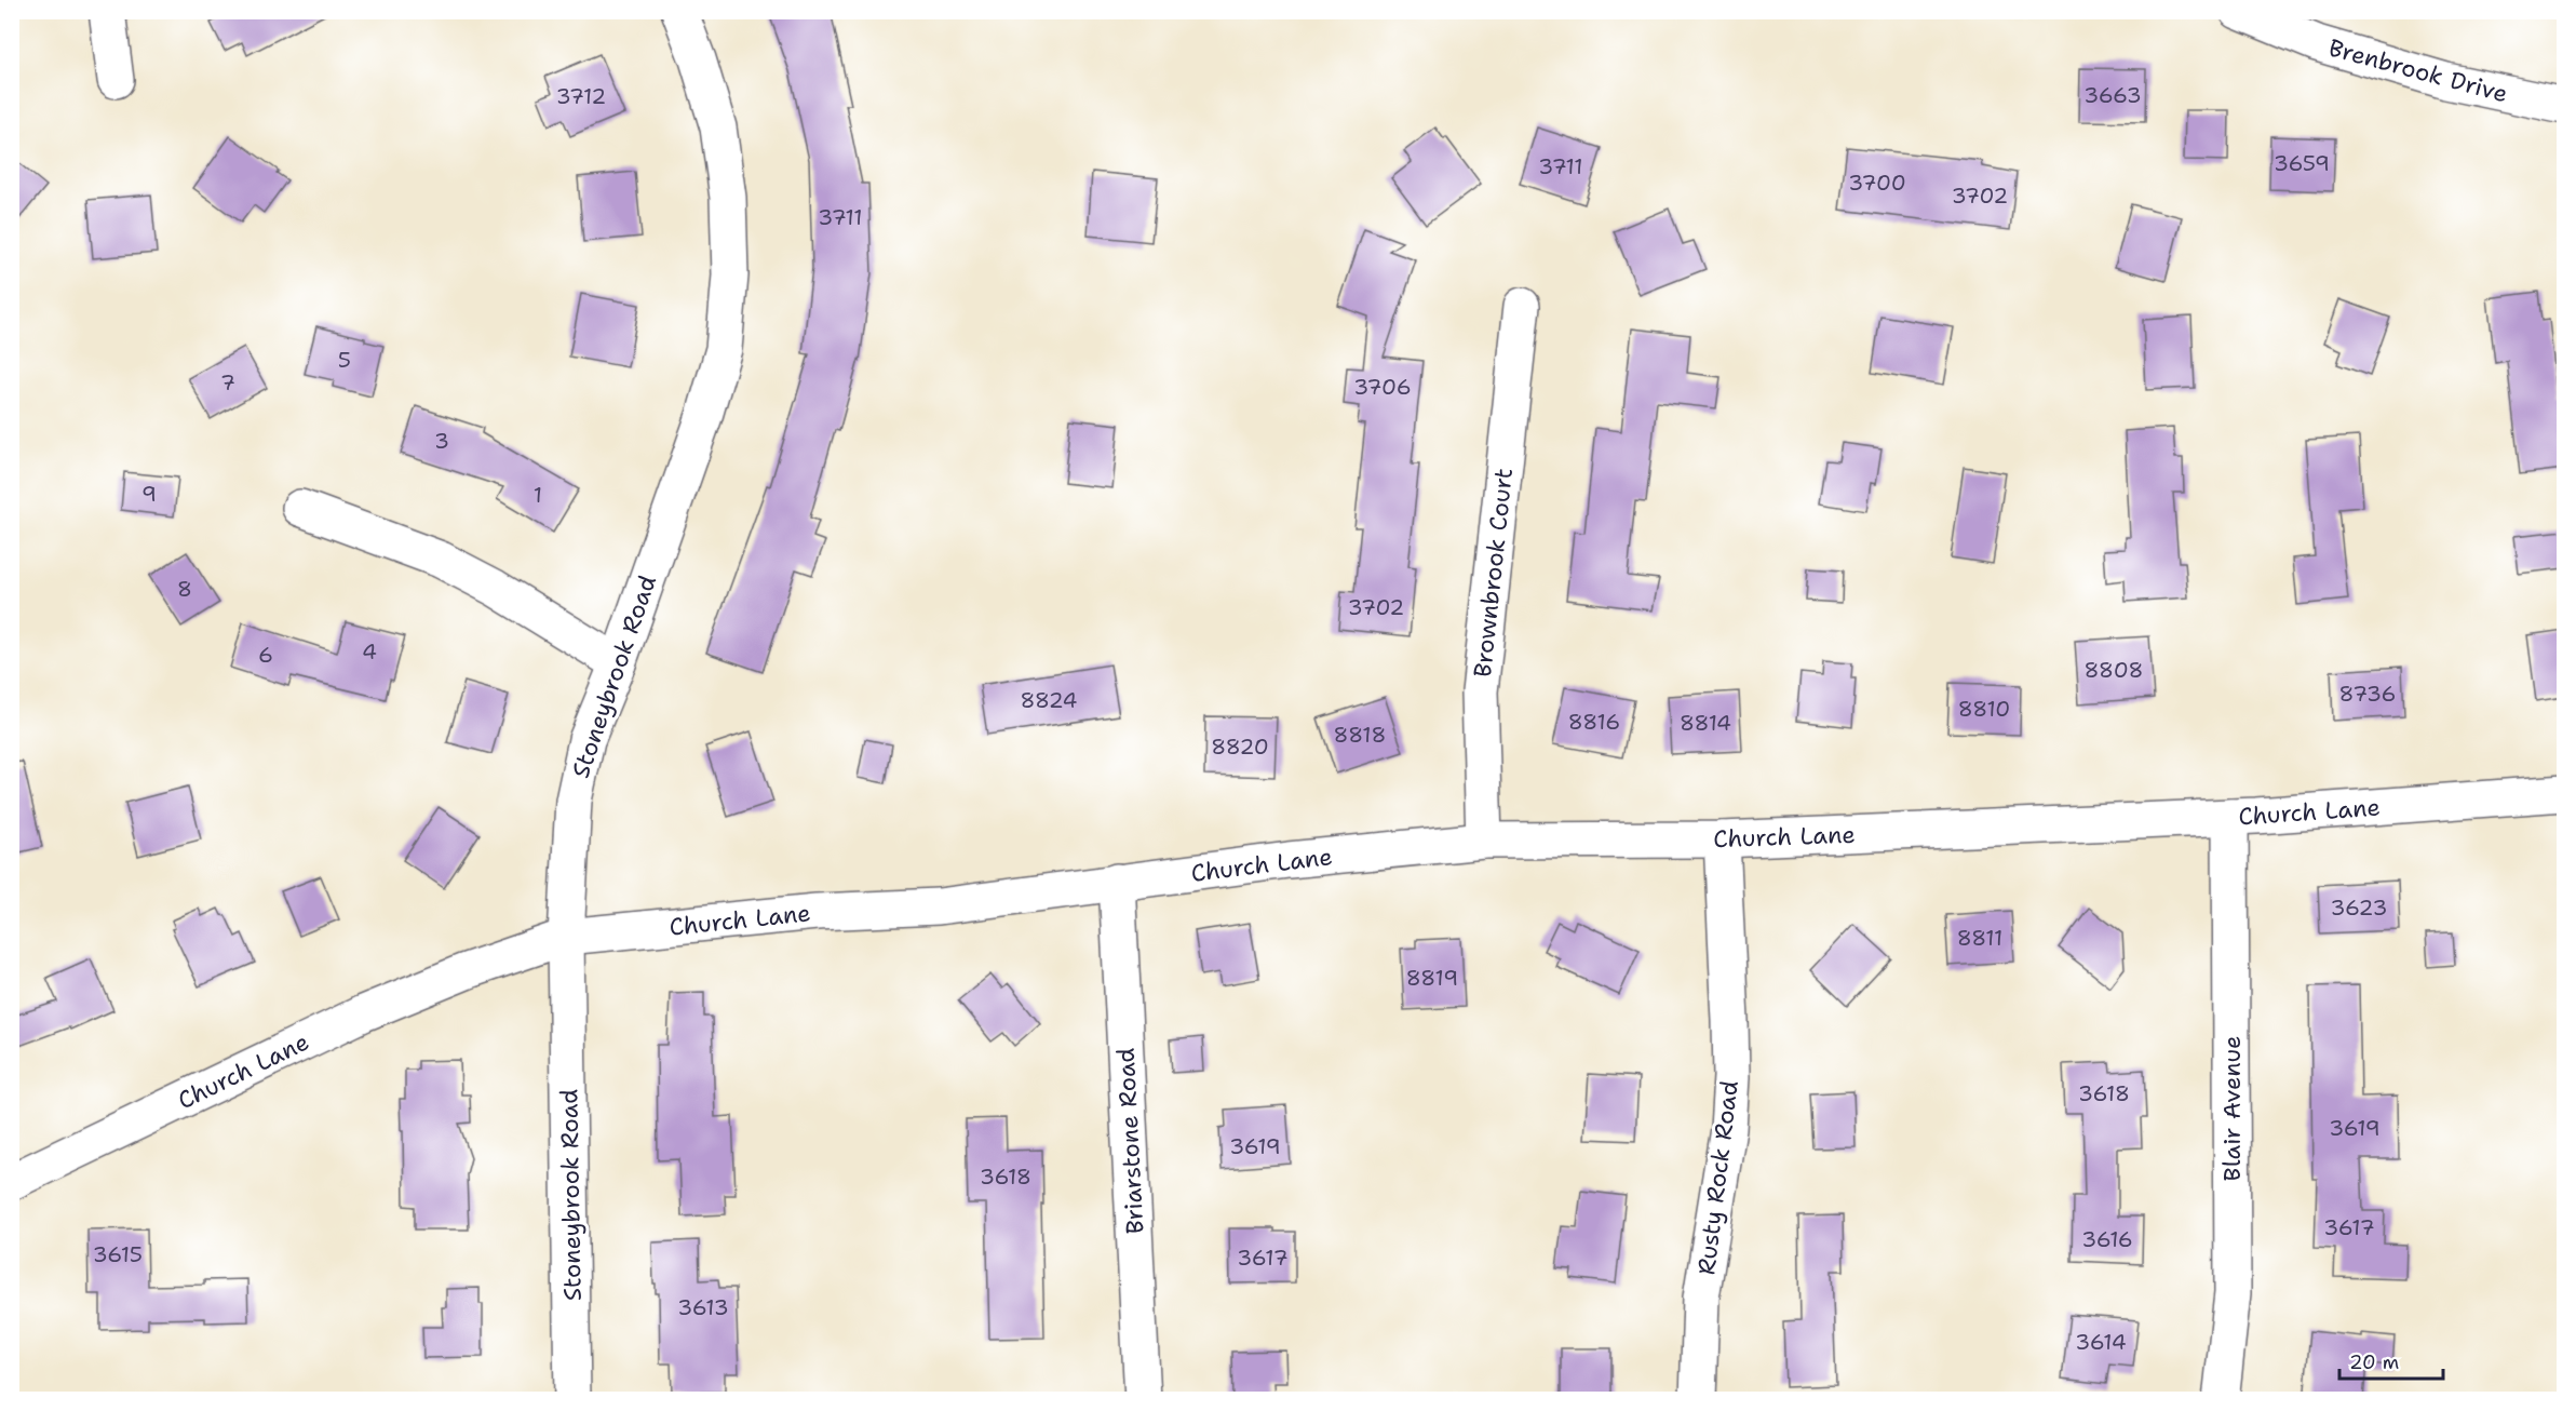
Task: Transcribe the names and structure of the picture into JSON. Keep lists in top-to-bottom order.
{
  "streets": {
    "street": [
      "Brenbrook Drive",
      "Brownbrook Court",
      "Stoneybrook Road",
      "Church Lane",
      "Blair Avenue",
      "Briarstone Road",
      "Rusty Rock Road"
    ]
  },
  "crossings": [
    ["Brownbrook Court", "Church Lane"],
    ["Stoneybrook Road", "Church Lane"],
    ["Church Lane", "Blair Avenue"],
    ["Church Lane", "Briarstone Road"],
    ["Church Lane", "Rusty Rock Road"]
  ],
  "house_numbers": [
    "3663",
    "3712",
    "3659",
    "3711",
    "3700",
    "3702",
    "3711",
    "5",
    "7",
    "3706",
    "3",
    "9",
    "1",
    "8",
    "3702",
    "4",
    "6",
    "8808",
    "8736",
    "8824",
    "8810",
    "8816",
    "8814",
    "8818",
    "8820",
    "3623",
    "8811",
    "8819",
    "3618",
    "3619",
    "3619",
    "3618",
    "3617",
    "3616",
    "3615",
    "3617",
    "3613",
    "3614"
  ],
  "scale_bar": "20 m"
}
